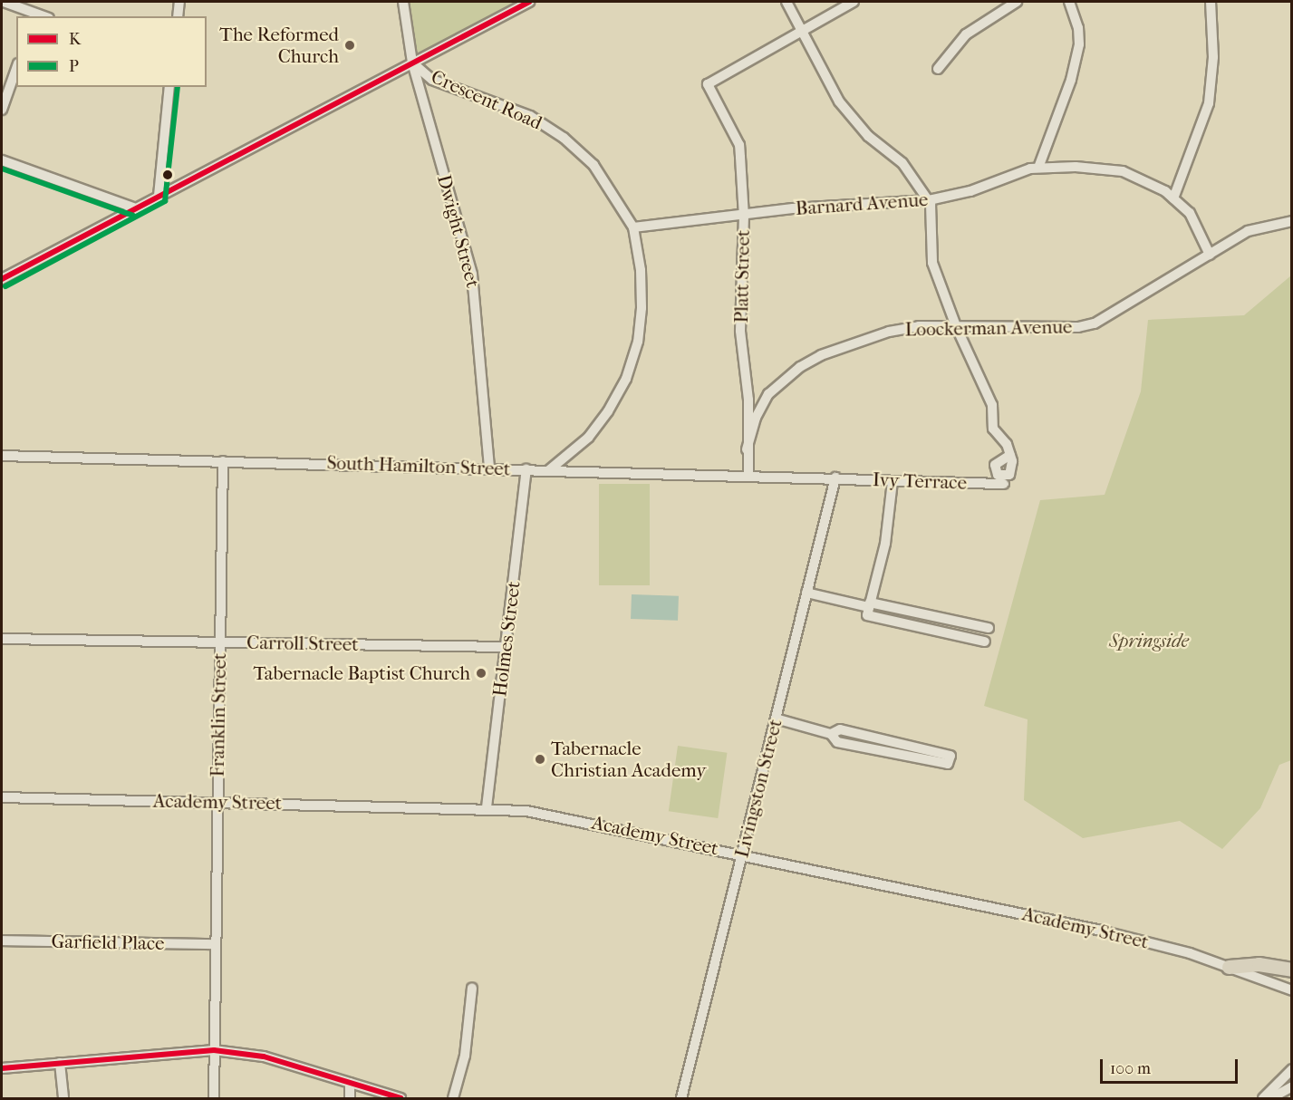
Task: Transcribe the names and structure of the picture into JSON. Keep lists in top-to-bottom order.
{
  "streets": {
    "street": [
      "Crescent Road",
      "Barnard Avenue",
      "Dwight Street",
      "Platt Street",
      "Loockerman Avenue",
      "South Hamilton Street",
      "Ivy Terrace",
      "Holmes Street",
      "Carroll Street",
      "Franklin Street",
      "Livingston Street",
      "Academy Street",
      "Garfield Place"
    ]
  },
  "crossings": [
    ["Crescent Road", "Barnard Avenue"],
    ["Crescent Road", "Dwight Street"],
    ["Crescent Road", "South Hamilton Street"],
    ["Barnard Avenue", "Platt Street"],
    ["Barnard Avenue", "Loockerman Avenue"],
    ["Dwight Street", "South Hamilton Street"],
    ["Platt Street", "Loockerman Avenue"],
    ["Platt Street", "South Hamilton Street"],
    ["South Hamilton Street", "Ivy Terrace"],
    ["South Hamilton Street", "Holmes Street"],
    ["South Hamilton Street", "Franklin Street"],
    ["South Hamilton Street", "Livingston Street"],
    ["Ivy Terrace", "Livingston Street"],
    ["Holmes Street", "Carroll Street"],
    ["Holmes Street", "Academy Street"],
    ["Carroll Street", "Franklin Street"],
    ["Franklin Street", "Academy Street"],
    ["Franklin Street", "Garfield Place"],
    ["Livingston Street", "Academy Street"]
  ],
  "parks": ["Springside"],
  "places": ["The Reformed Church", "Tabernacle Baptist Church", "Tabernacle Christian Academy"],
  "lines": ["transit line K", "transit line P"],
  "legend": ["K", "P"],
  "scale_bar": "100 m"
}
